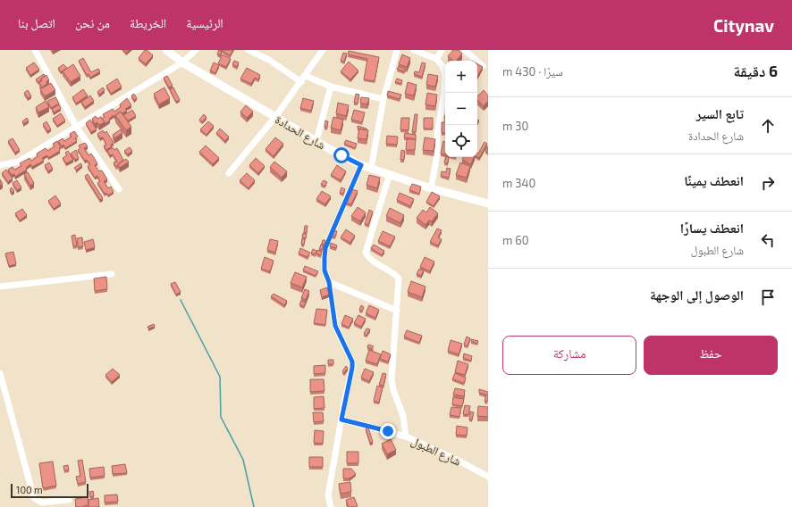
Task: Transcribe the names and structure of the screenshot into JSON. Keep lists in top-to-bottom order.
{
  "streets": {
    "street": ["شارع الحدادة", "شارع الطبول"]
  },
  "scale_bar": "100 m",
  "page": {
    "header": "Citynav",
    "nav": [
      "الرئيسية",
      "الخريطة",
      "من نحن",
      "اتصل بنا"
    ],
    "heading": ["6 دقيقة", "سيرًا · 430 m"],
    "map_buttons": ["+", "−"],
    "list": [
      ["تابع السير", "شارع الحدادة", "30 m"],
      ["انعطف يمينًا", "340 m"],
      ["انعطف يسارًا", "شارع الطبول", "60 m"],
      "الوصول إلى الوجهة"
    ],
    "buttons": ["حفظ", "مشاركة"],
    "scale": "100 m"
  }
}
